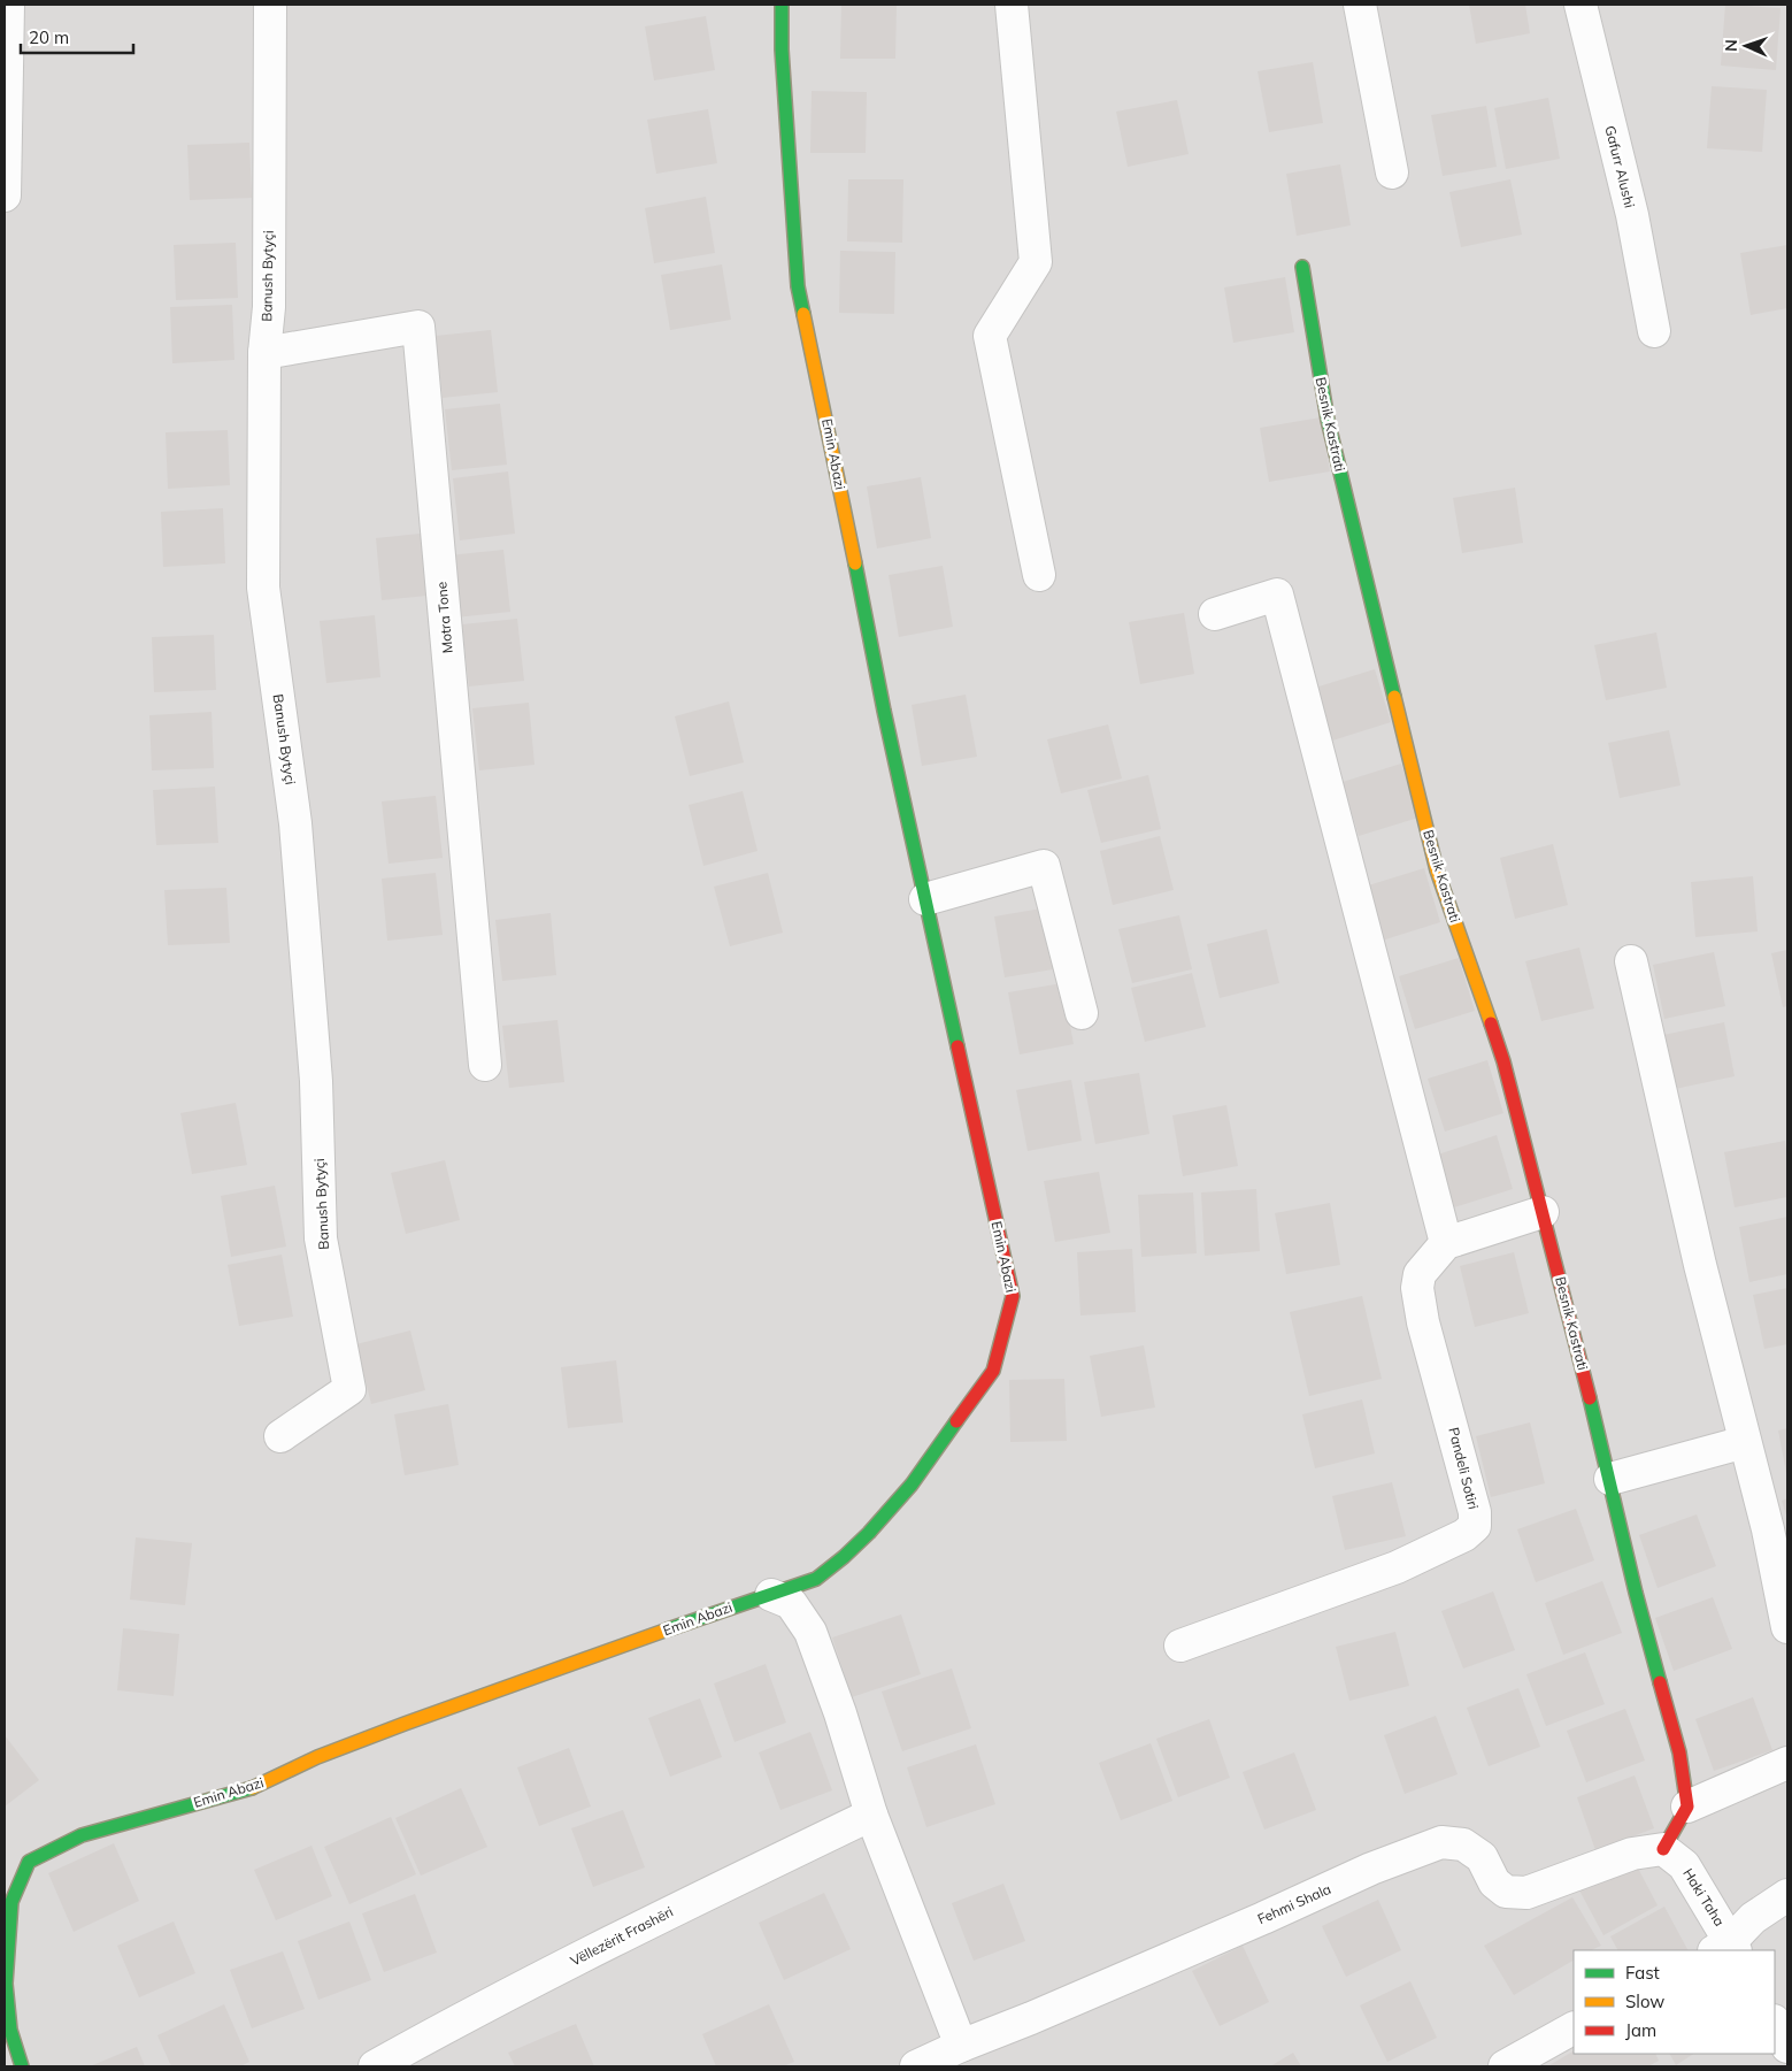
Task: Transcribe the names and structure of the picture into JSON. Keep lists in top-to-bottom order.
{
  "streets": {
    "street": [
      "Gafurr Alushi",
      "Banush Bytyçi",
      "Besnik Kastrati",
      "Emin Abazi",
      "Motra Tone",
      "Pandeli Sotiri",
      "Haki Taha",
      "Fehmi Shala",
      "Vëllezërit Frashëri"
    ]
  },
  "crossings": [
    ["Banush Bytyçi", "Motra Tone"],
    ["Haki Taha", "Fehmi Shala"]
  ],
  "legend": ["Fast", "Slow", "Jam"],
  "scale_bar": "20 m",
  "north": "left"
}
